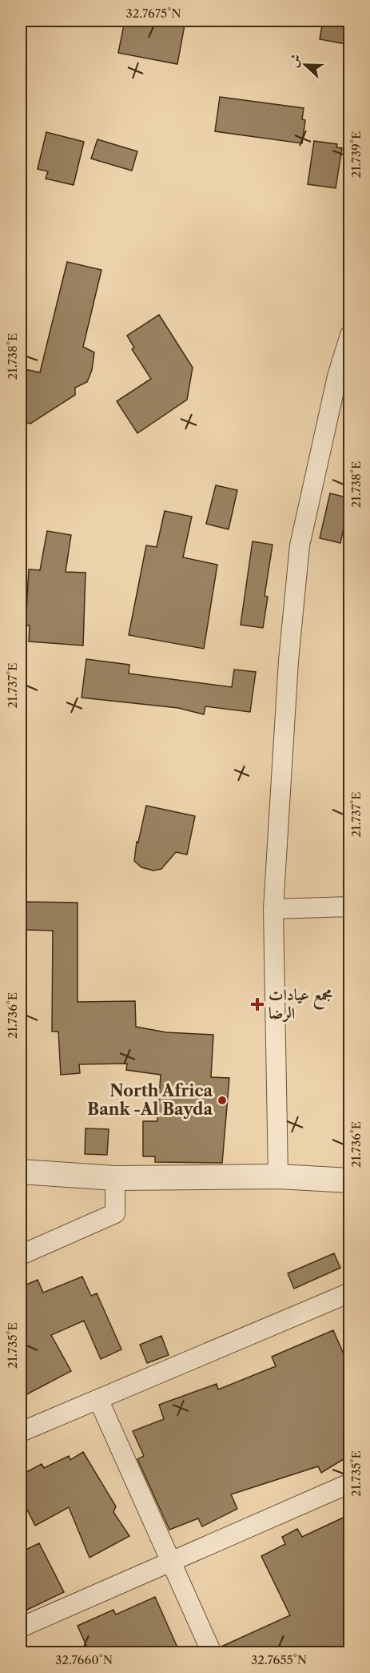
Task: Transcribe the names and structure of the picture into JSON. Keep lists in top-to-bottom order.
{
  "places": {
    "health": ["مجمع عيادات الرضا"],
    "other": ["North Africa Bank -Al Bayda"]
  },
  "north": "left",
  "coordinates": [
    "32.7675°N",
    "21.739°E",
    "21.738°E",
    "21.737°E",
    "21.736°E",
    "21.735°E",
    "32.7660°N",
    "32.7655°N"
  ]
}
